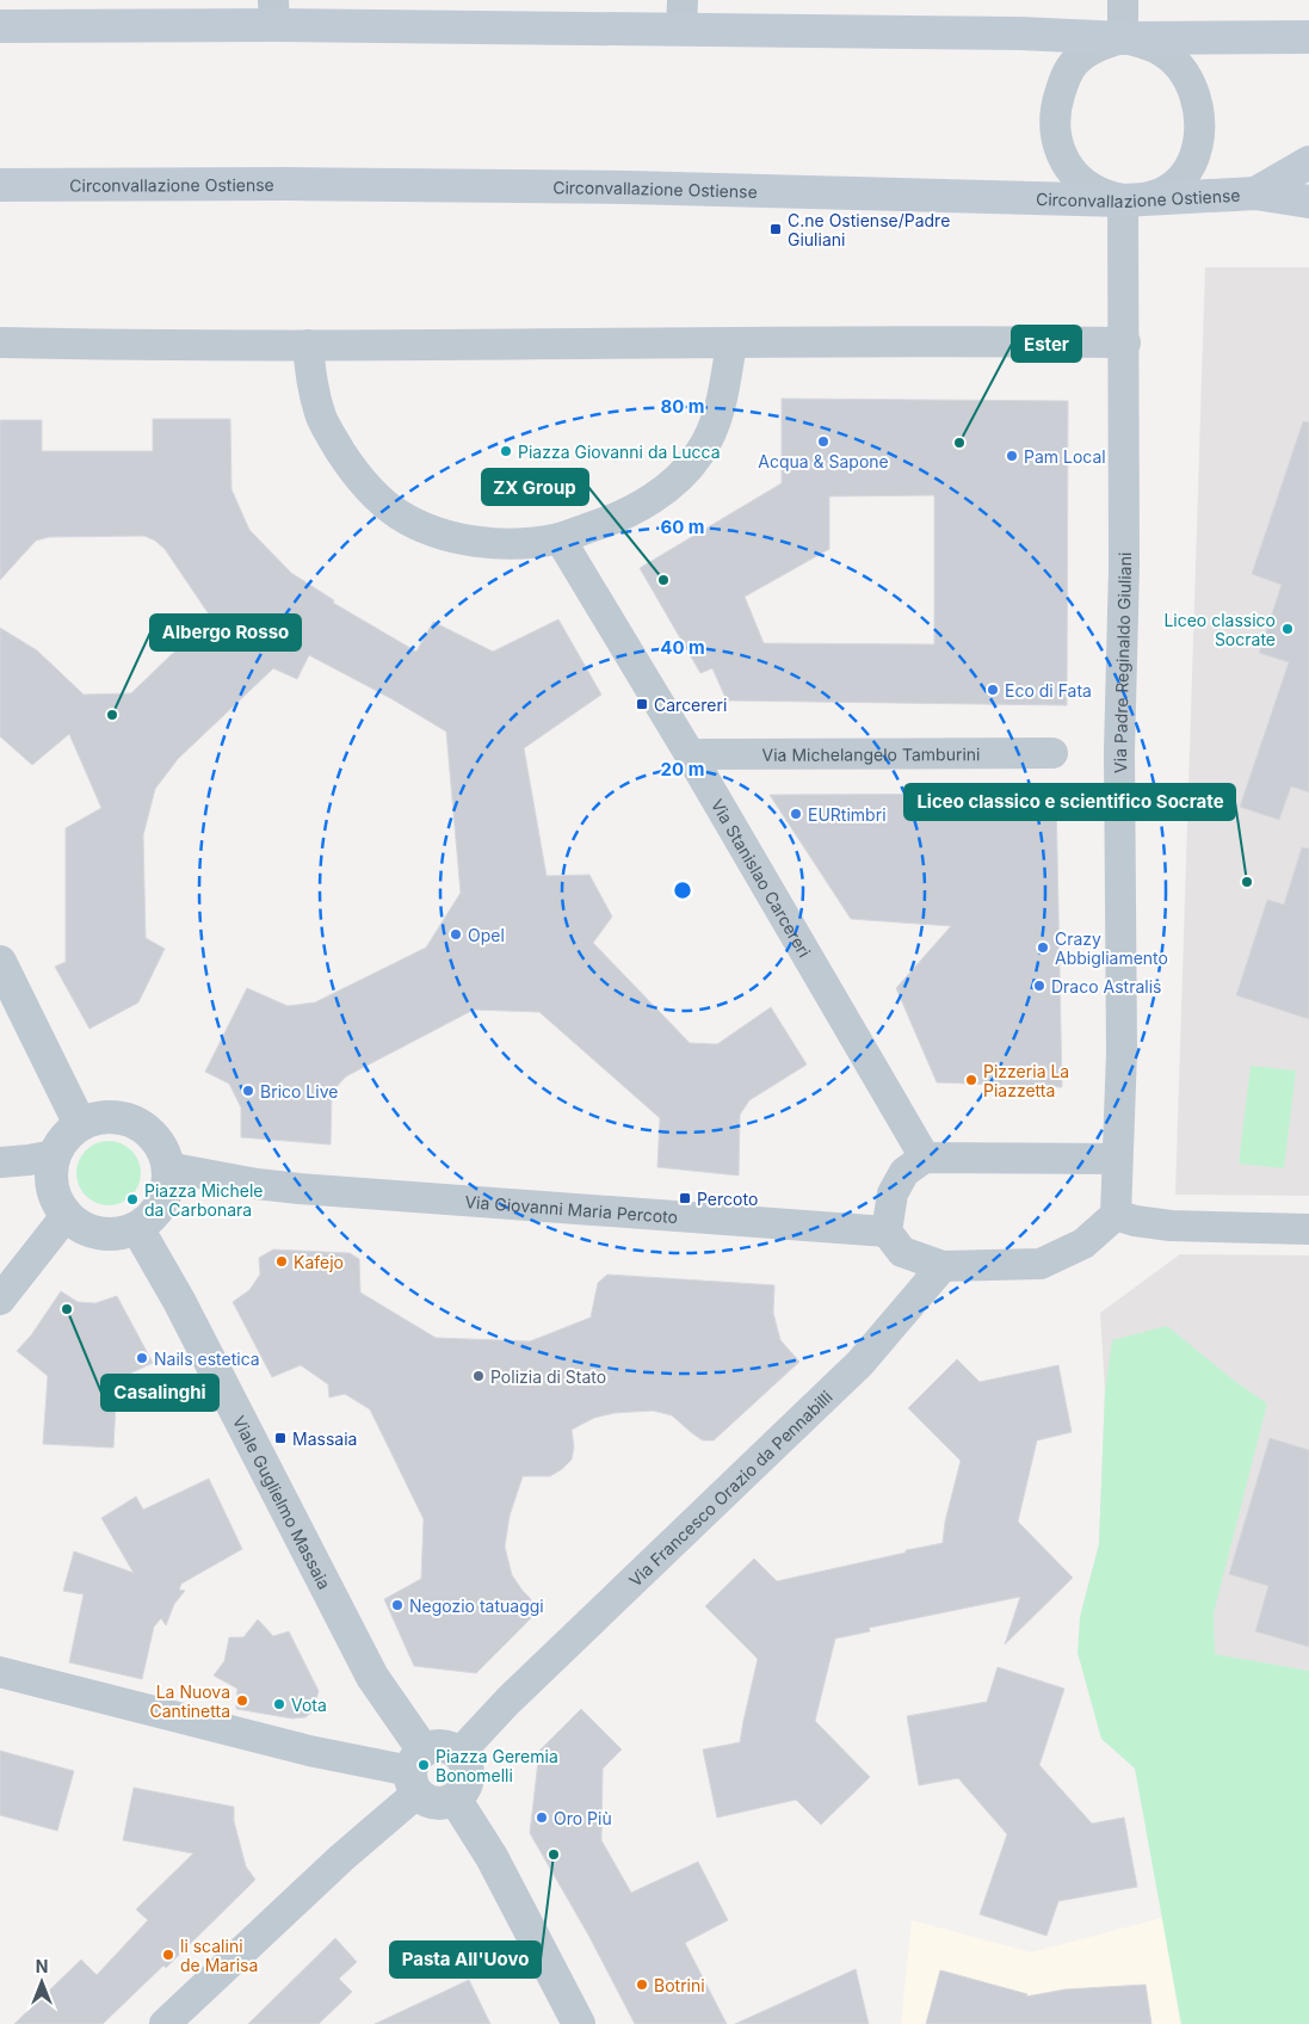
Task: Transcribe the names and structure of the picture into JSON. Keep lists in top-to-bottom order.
{
  "streets": {
    "main road": ["Circonvallazione Ostiense"],
    "street": [
      "Via Padre Reginaldo Giuliani",
      "Via Michelangelo Tamburini",
      "Via Stanislao Carcereri",
      "Via Giovanni Maria Percoto",
      "Via Francesco Orazio da Pennabilli",
      "Viale Guglielmo Massaia"
    ]
  },
  "crossings": [
    ["Circonvallazione Ostiense", "Via Padre Reginaldo Giuliani"],
    ["Via Michelangelo Tamburini", "Via Stanislao Carcereri"],
    ["Via Giovanni Maria Percoto", "Viale Guglielmo Massaia"],
    ["Via Francesco Orazio da Pennabilli", "Viale Guglielmo Massaia"]
  ],
  "places": {
    "transit": [
      "C.ne Ostiense/Padre Giuliani",
      "Carcereri",
      "Percoto",
      "Massaia"
    ],
    "other": [
      "Acqua & Sapone",
      "Ester",
      "Piazza Giovanni da Lucca",
      "Pam Local",
      "ZX Group",
      "Liceo classico Socrate",
      "Eco di Fata",
      "Albergo Rosso",
      "EURtimbri",
      "Liceo classico e scientifico Socrate",
      "Opel",
      "Crazy Abbigliamento",
      "Draco Astralis",
      "Pizzeria La Piazzetta",
      "Brico Live",
      "Piazza Michele da Carbonara",
      "Kafejo",
      "Casalinghi",
      "Nails estetica",
      "Polizia di Stato",
      "Negozio tatuaggi",
      "La Nuova Cantinetta",
      "Vota",
      "Piazza Geremia Bonomelli",
      "Oro Più",
      "Pasta All'Uovo",
      "li scalini de Marisa",
      "Botrini"
    ]
  },
  "north": "top",
  "rings": [
    "80 m",
    "60 m",
    "40 m",
    "20 m"
  ]
}
